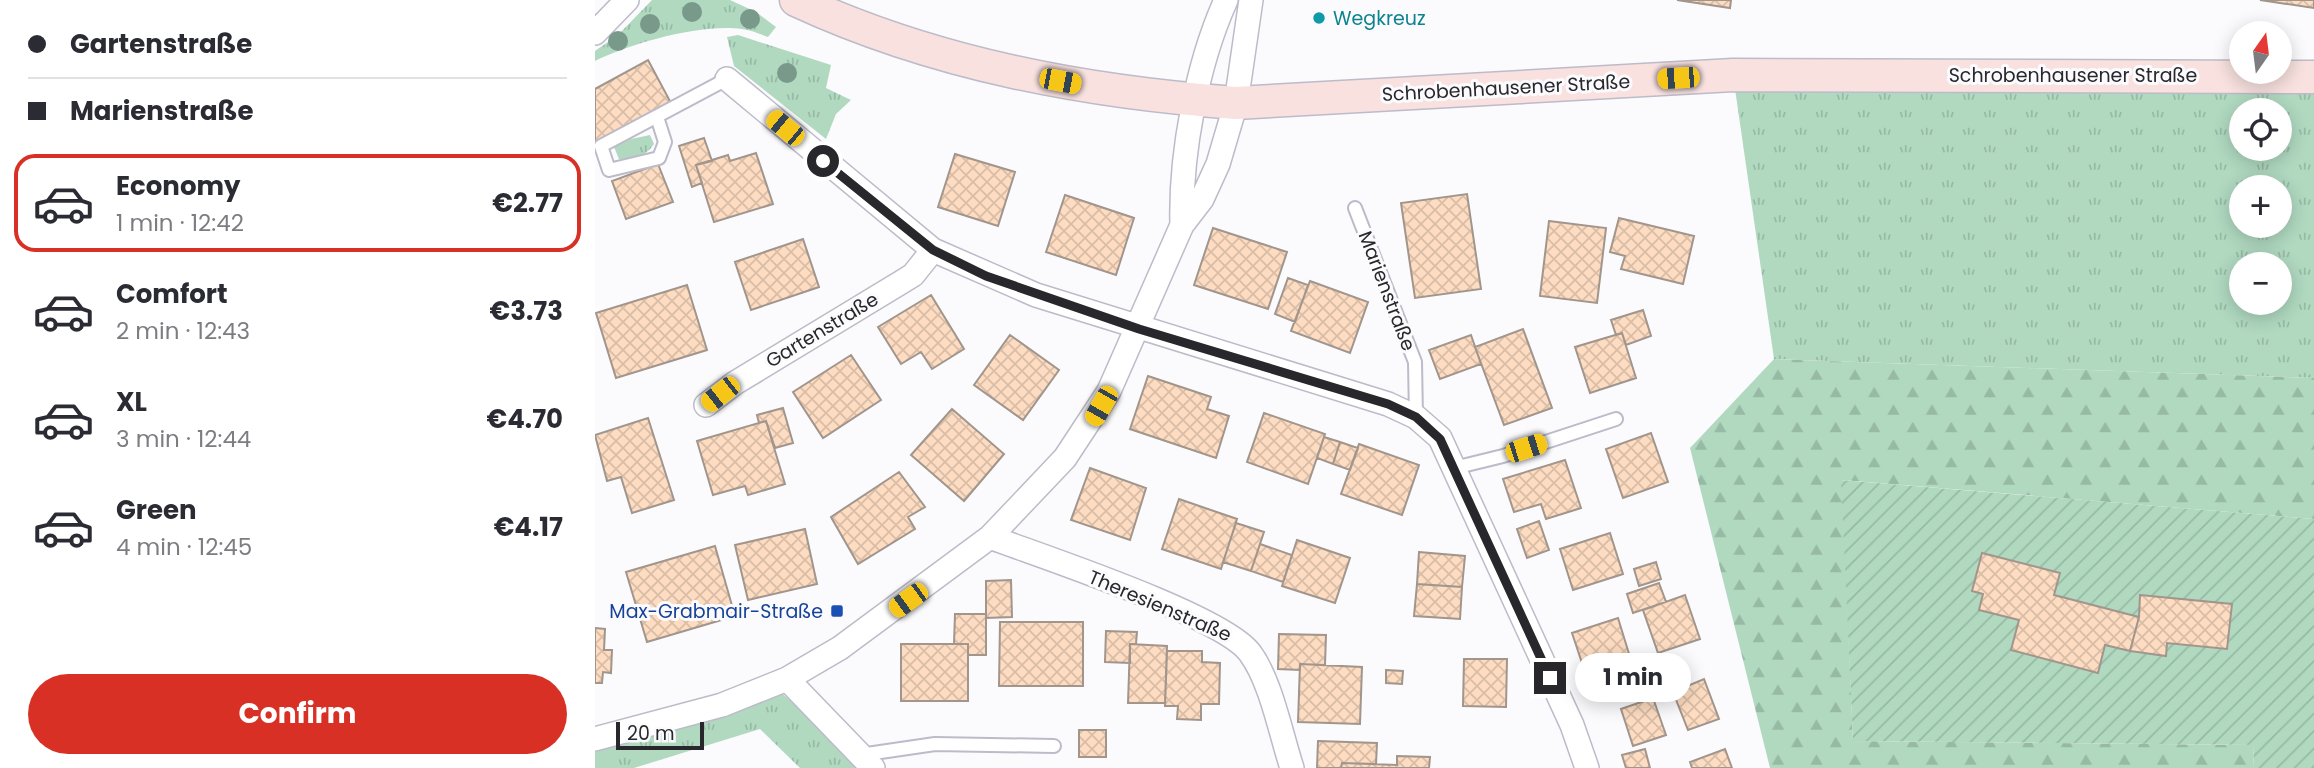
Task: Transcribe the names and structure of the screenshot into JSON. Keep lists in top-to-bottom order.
{
  "streets": {
    "main road": ["Schrobenhausener Straße"],
    "street": ["Gartenstraße", "Theresienstraße"],
    "lane": ["Marienstraße"]
  },
  "places": {
    "other": ["Wegkreuz"],
    "transit": ["Max-Grabmair-Straße"]
  },
  "scale_bar": "20 m",
  "north": "top",
  "page": {
    "banner": ["Gartenstraße", "Marienstraße"],
    "map_buttons": ["+", "−"],
    "list": [
      {
        "name": "Economy",
        "note": "1 min · 12:42",
        "value": "€2.77"
      },
      {
        "name": "Comfort",
        "note": "2 min · 12:43",
        "value": "€3.73"
      },
      {
        "name": "XL",
        "note": "3 min · 12:44",
        "value": "€4.70"
      },
      {
        "name": "Green",
        "note": "4 min · 12:45",
        "value": "€4.17"
      }
    ],
    "bubble": "1 min",
    "buttons": "Confirm",
    "scale": "20 m"
  }
}
